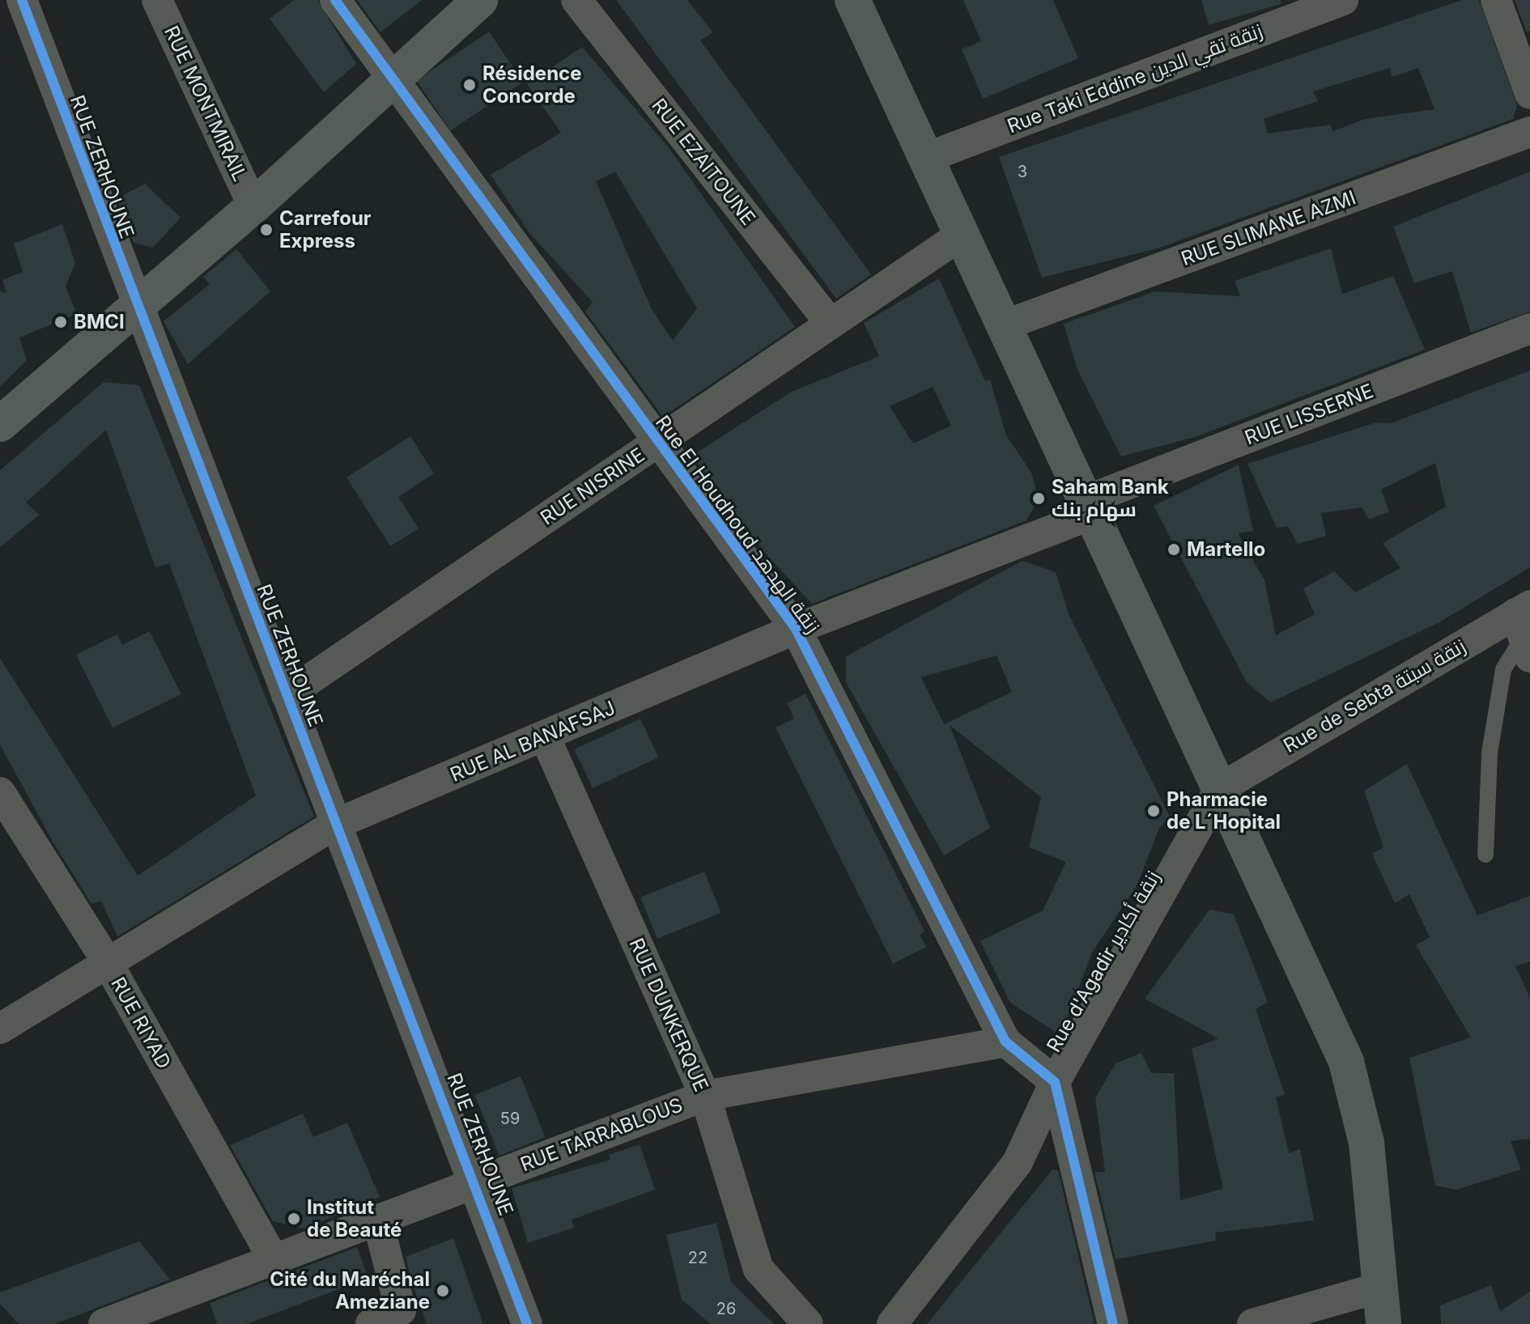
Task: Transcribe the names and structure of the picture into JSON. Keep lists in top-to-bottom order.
{
  "streets": {
    "street": [
      "Rue Taki Eddine زنقة تقي الدين",
      "RUE MONTMIRAIL",
      "RUE EZAITOUNE",
      "RUE ZERHOUNE",
      "RUE SLIMANE AZMI",
      "RUE LISSERNE",
      "RUE NISRINE",
      "Rue El Houdhoud زنقة الهدهد",
      "Rue de Sebta زنقة سبتة",
      "RUE AL BANAFSAJ",
      "Rue d'Agadir زنقة أكادير",
      "RUE DUNKERQUE",
      "RUE RIYAD",
      "RUE TARRABLOUS"
    ]
  },
  "crossings": [
    ["RUE EZAITOUNE", "RUE NISRINE"],
    ["RUE ZERHOUNE", "RUE NISRINE"],
    ["RUE ZERHOUNE", "RUE AL BANAFSAJ"],
    ["RUE ZERHOUNE", "RUE TARRABLOUS"],
    ["RUE LISSERNE", "RUE AL BANAFSAJ"],
    ["RUE NISRINE", "Rue El Houdhoud زنقة الهدهد"],
    ["Rue El Houdhoud زنقة الهدهد", "RUE AL BANAFSAJ"],
    ["Rue El Houdhoud زنقة الهدهد", "Rue d'Agadir زنقة أكادير"],
    ["Rue El Houdhoud زنقة الهدهد", "RUE TARRABLOUS"],
    ["Rue de Sebta زنقة سبتة", "Rue d'Agadir زنقة أكادير"],
    ["RUE AL BANAFSAJ", "RUE DUNKERQUE"],
    ["RUE AL BANAFSAJ", "RUE RIYAD"],
    ["RUE DUNKERQUE", "RUE TARRABLOUS"],
    ["RUE RIYAD", "RUE TARRABLOUS"]
  ],
  "places": [
    "Résidence Concorde",
    "Carrefour Express",
    "BMCI",
    "Saham Bank سهام بنك",
    "Martello",
    "Pharmacie de L´Hopital",
    "Institut de Beauté",
    "Cité du Maréchal Ameziane"
  ],
  "house_numbers": [
    "3",
    "59",
    "22",
    "26"
  ]
}
